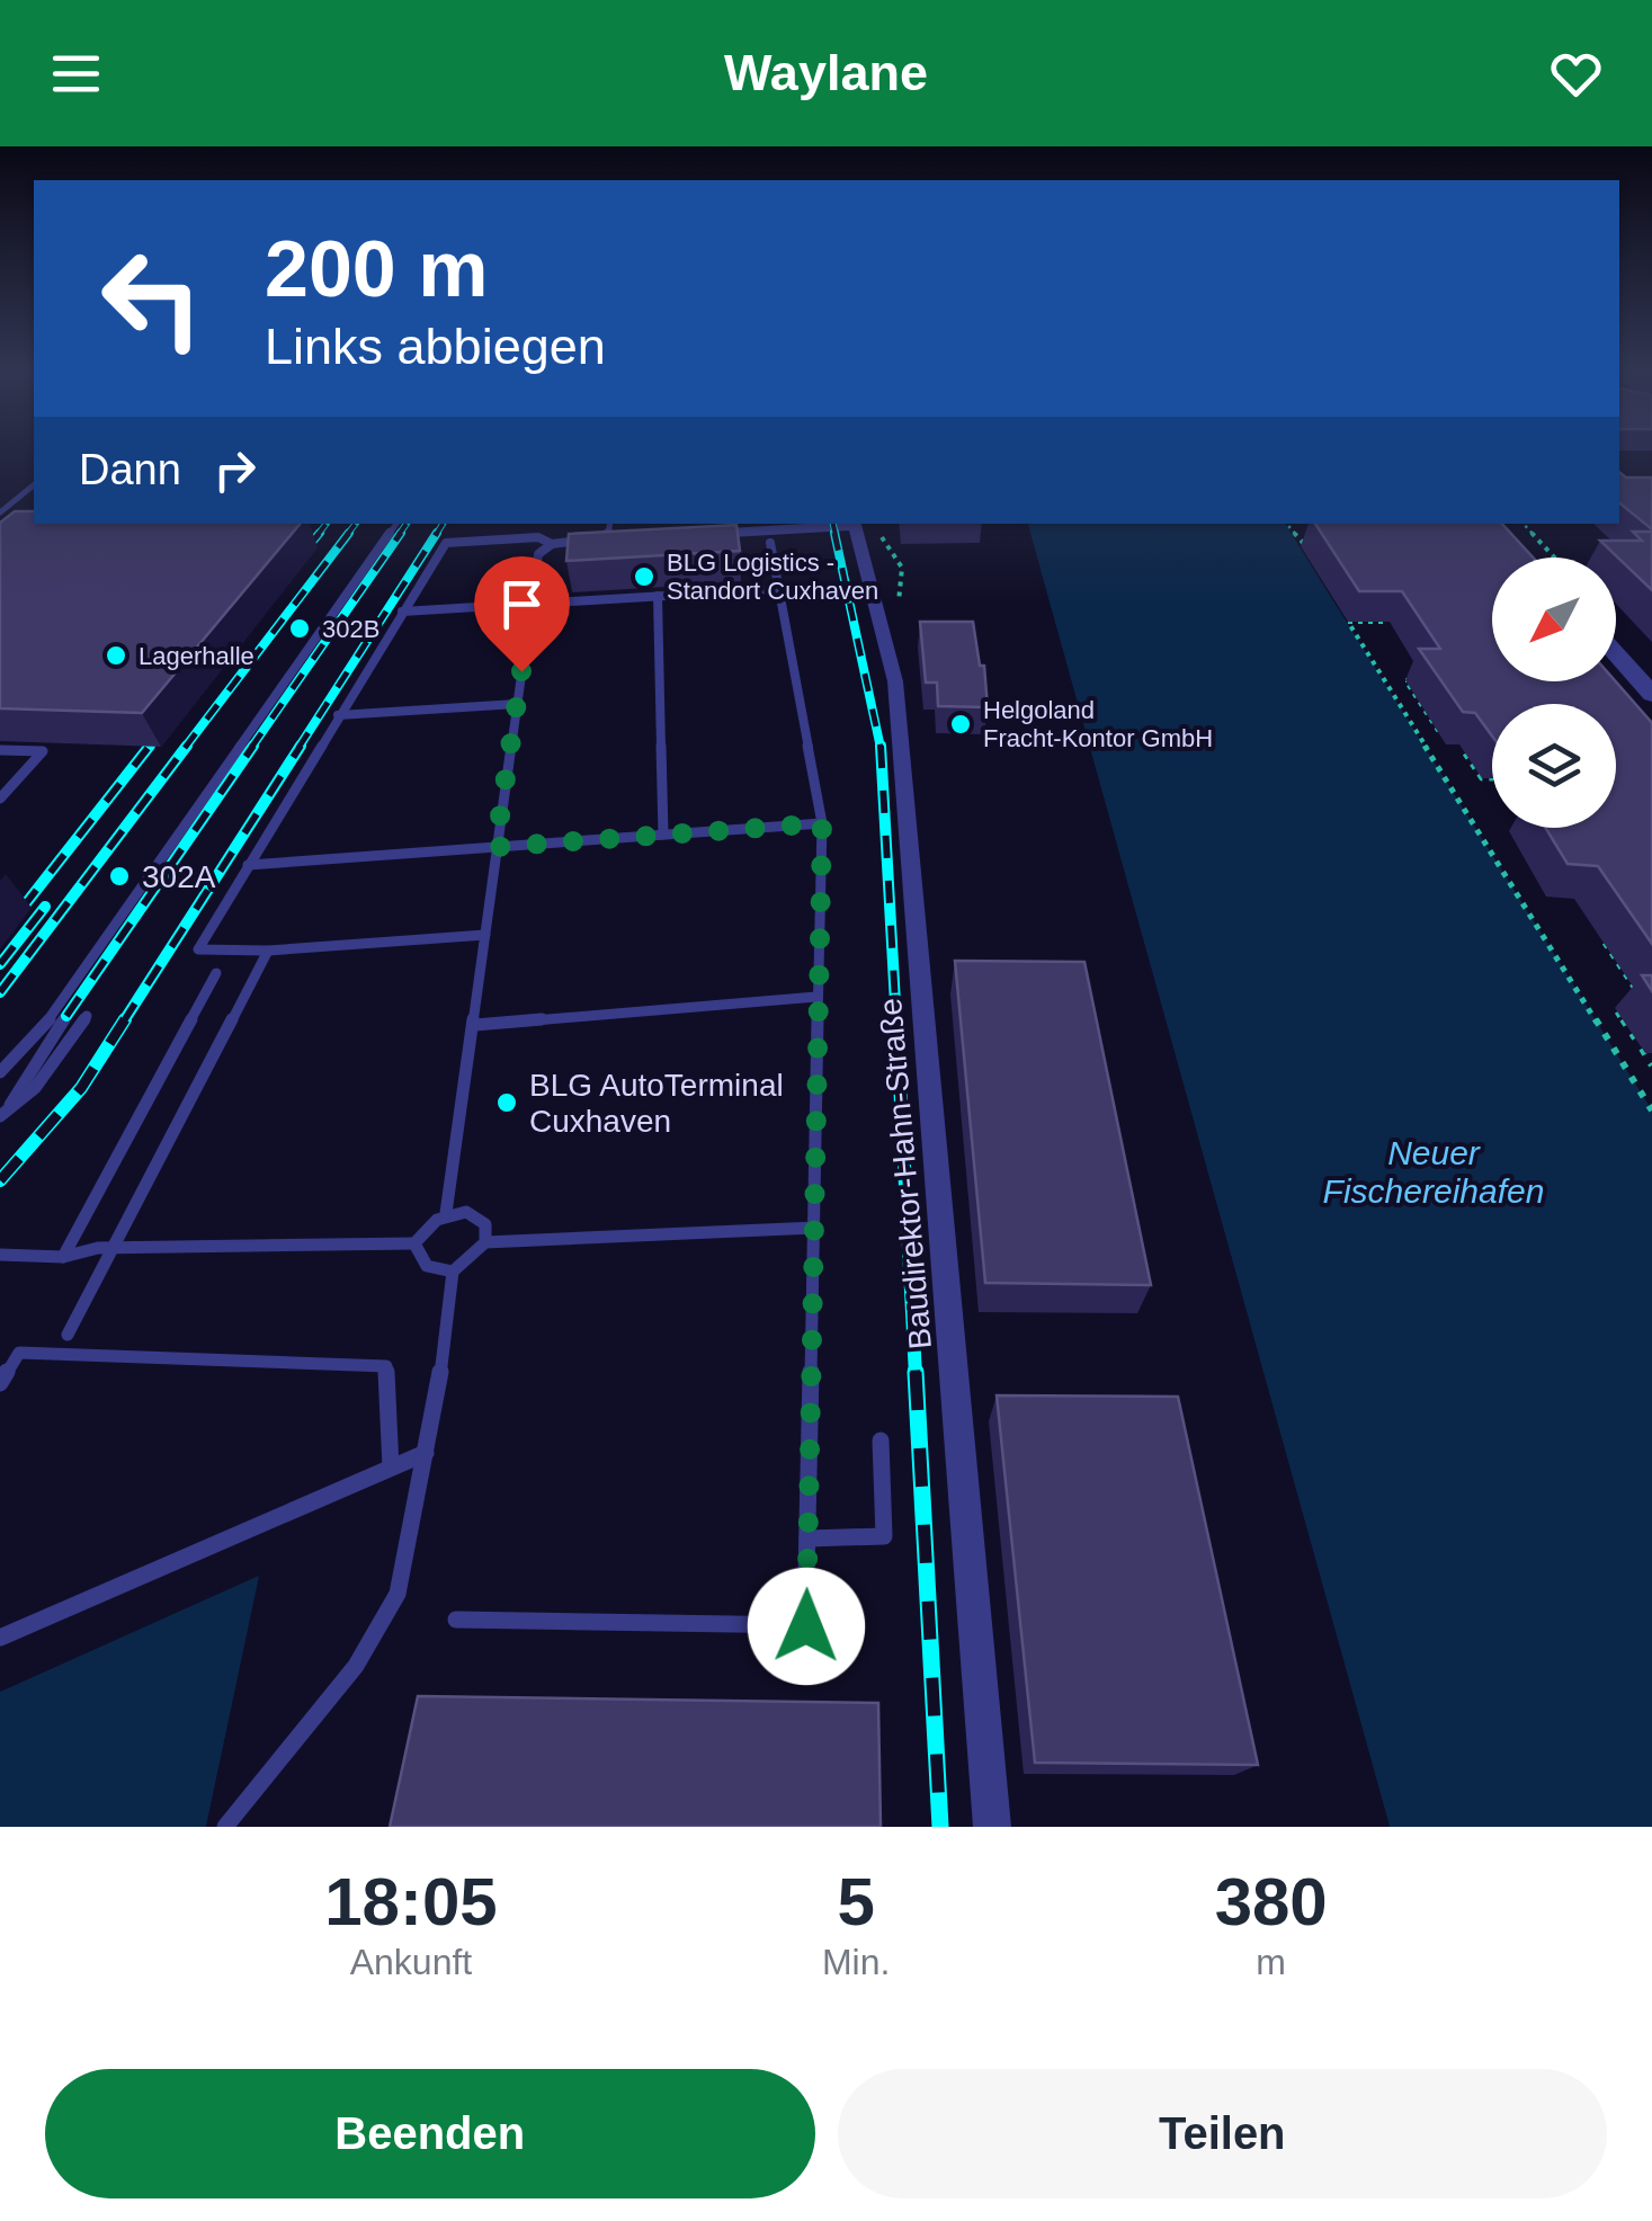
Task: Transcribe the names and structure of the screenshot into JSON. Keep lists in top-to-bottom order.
{
  "streets": {
    "street": ["Baudirektor-Hahn-Straße"]
  },
  "water": ["Neuer Fischereihafen"],
  "places": [
    "BLG Logistics - Standort Cuxhaven",
    "302B",
    "Lagerhalle",
    "Helgoland Fracht-Kontor GmbH",
    "302A",
    "BLG AutoTerminal Cuxhaven"
  ],
  "north": "bottom left",
  "page": {
    "header": "Waylane",
    "turn": ["200 m", "Links abbiegen"],
    "then": "Dann",
    "eta": [
      "18:05",
      "Ankunft",
      "5",
      "Min.",
      "380",
      "m"
    ],
    "buttons": ["Beenden", "Teilen"]
  }
}
